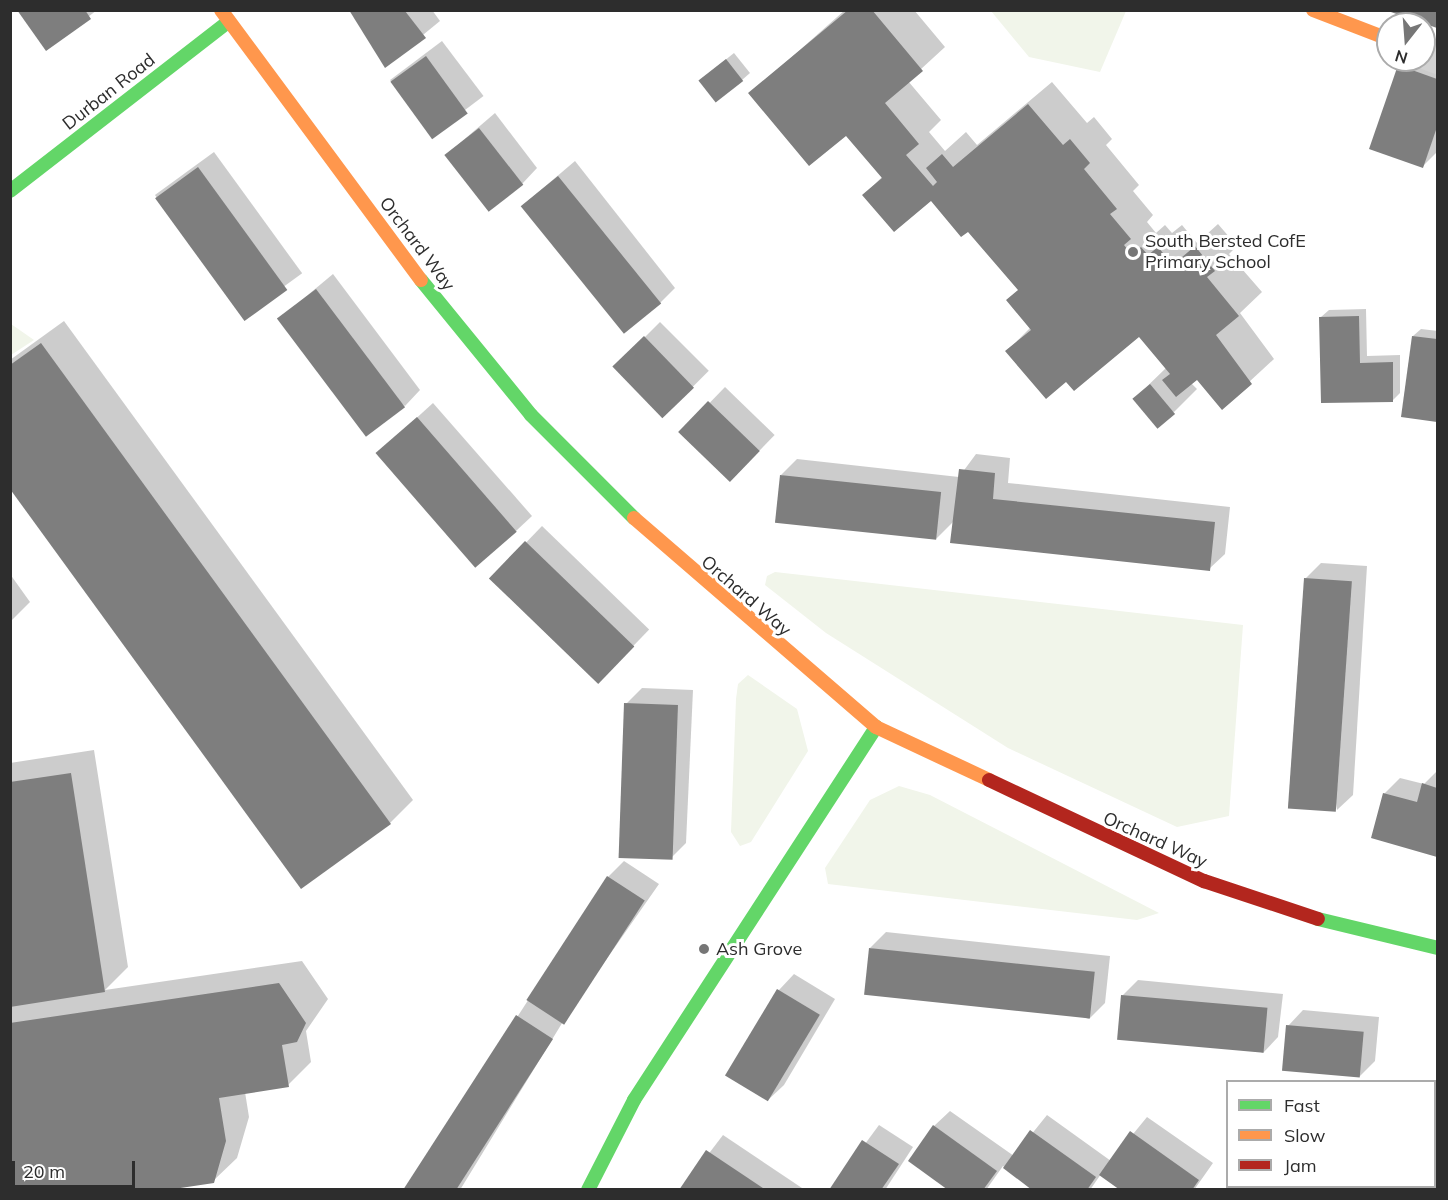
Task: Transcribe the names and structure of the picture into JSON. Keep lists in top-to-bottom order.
{
  "streets": {
    "street": ["Durban Road", "Orchard Way"]
  },
  "crossings": [
    ["Durban Road", "Orchard Way"]
  ],
  "places": ["South Bersted CofE Primary School", "Ash Grove"],
  "legend": ["Fast", "Slow", "Jam"],
  "scale_bar": "20 m",
  "north": "bottom"
}
